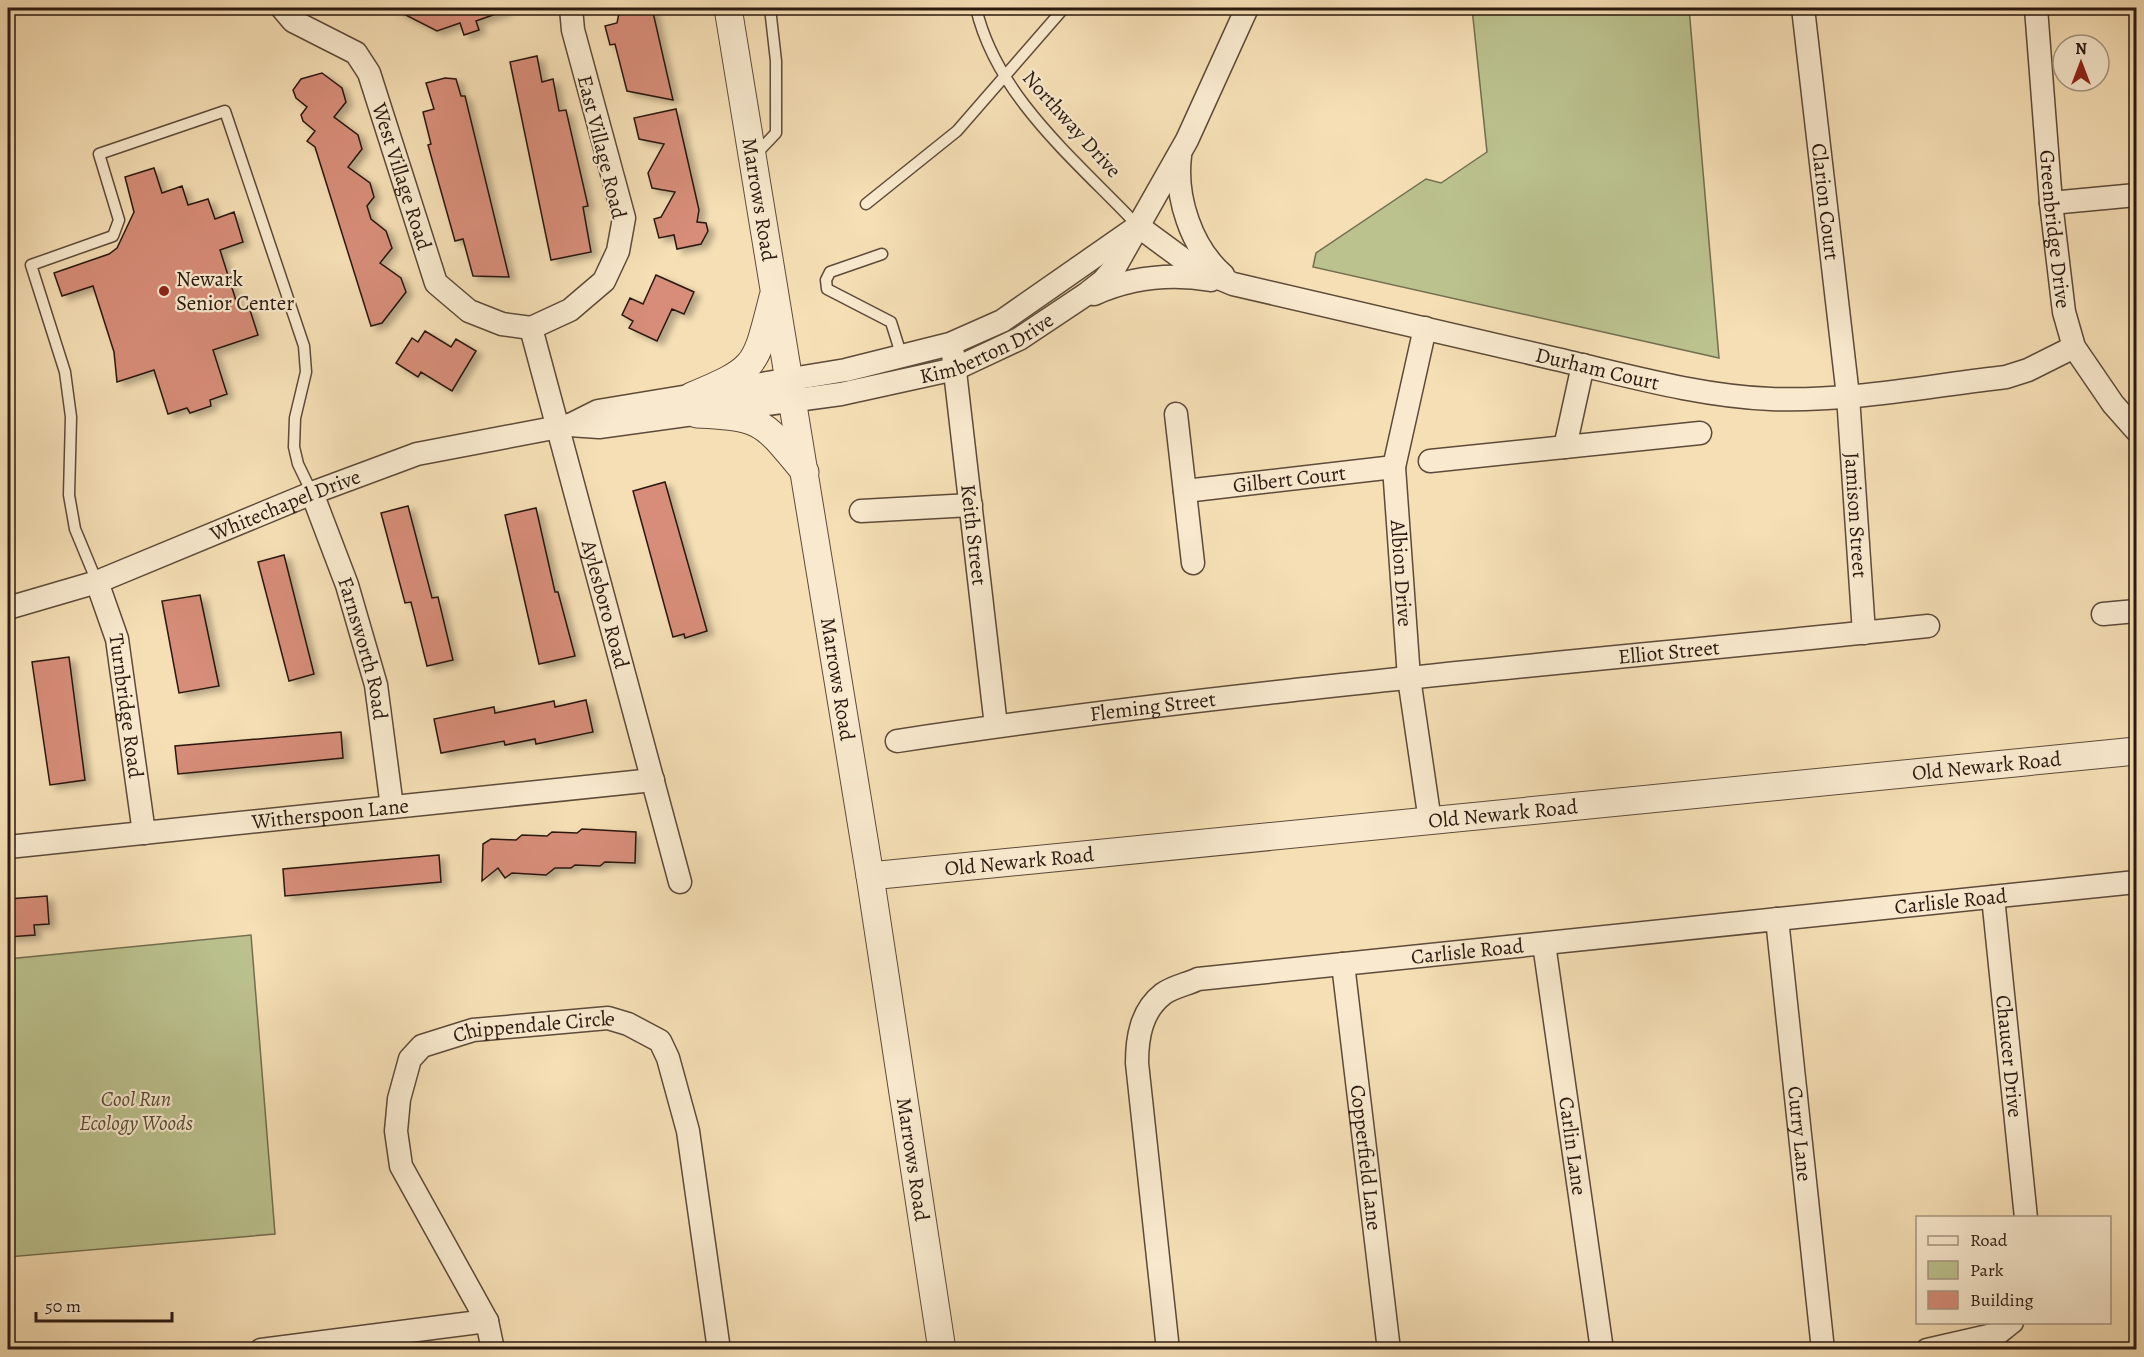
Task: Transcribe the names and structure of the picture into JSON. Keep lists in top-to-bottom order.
{
  "streets": {
    "street": [
      "East Village Road",
      "West Village Road",
      "Marrows Road",
      "Clarion Court",
      "Greenbridge Drive",
      "Kimberton Drive",
      "Durham Court",
      "Gilbert Court",
      "Whitechapel Drive",
      "Jamison Street",
      "Keith Street",
      "Albion Drive",
      "Aylesboro Road",
      "Farnsworth Road",
      "Elliot Street",
      "Turnbridge Road",
      "Fleming Street",
      "Old Newark Road",
      "Witherspoon Lane",
      "Carlisle Road",
      "Chippendale Circle",
      "Chaucer Drive",
      "Curry Lane",
      "Carlin Lane",
      "Copperfield Lane"
    ],
    "lane": ["Northway Drive"]
  },
  "crossings": [
    ["Northway Drive", "Kimberton Drive"],
    ["Northway Drive", "Durham Court"],
    ["East Village Road", "West Village Road"],
    ["East Village Road", "Aylesboro Road"],
    ["West Village Road", "Aylesboro Road"],
    ["Marrows Road", "Kimberton Drive"],
    ["Marrows Road", "Whitechapel Drive"],
    ["Marrows Road", "Old Newark Road"],
    ["Clarion Court", "Durham Court"],
    ["Clarion Court", "Jamison Street"],
    ["Greenbridge Drive", "Durham Court"],
    ["Kimberton Drive", "Durham Court"],
    ["Kimberton Drive", "Whitechapel Drive"],
    ["Kimberton Drive", "Keith Street"],
    ["Durham Court", "Jamison Street"],
    ["Durham Court", "Albion Drive"],
    ["Gilbert Court", "Albion Drive"],
    ["Whitechapel Drive", "Aylesboro Road"],
    ["Whitechapel Drive", "Farnsworth Road"],
    ["Whitechapel Drive", "Turnbridge Road"],
    ["Jamison Street", "Elliot Street"],
    ["Keith Street", "Fleming Street"],
    ["Albion Drive", "Elliot Street"],
    ["Albion Drive", "Fleming Street"],
    ["Albion Drive", "Old Newark Road"],
    ["Aylesboro Road", "Witherspoon Lane"],
    ["Farnsworth Road", "Witherspoon Lane"],
    ["Elliot Street", "Fleming Street"],
    ["Turnbridge Road", "Witherspoon Lane"],
    ["Carlisle Road", "Chaucer Drive"],
    ["Carlisle Road", "Curry Lane"],
    ["Carlisle Road", "Carlin Lane"],
    ["Carlisle Road", "Copperfield Lane"]
  ],
  "parks": ["Cool Run Ecology Woods"],
  "places": ["Newark Senior Center"],
  "legend": ["Road", "Park", "Building"],
  "scale_bar": "50 m",
  "north": "top"
}
